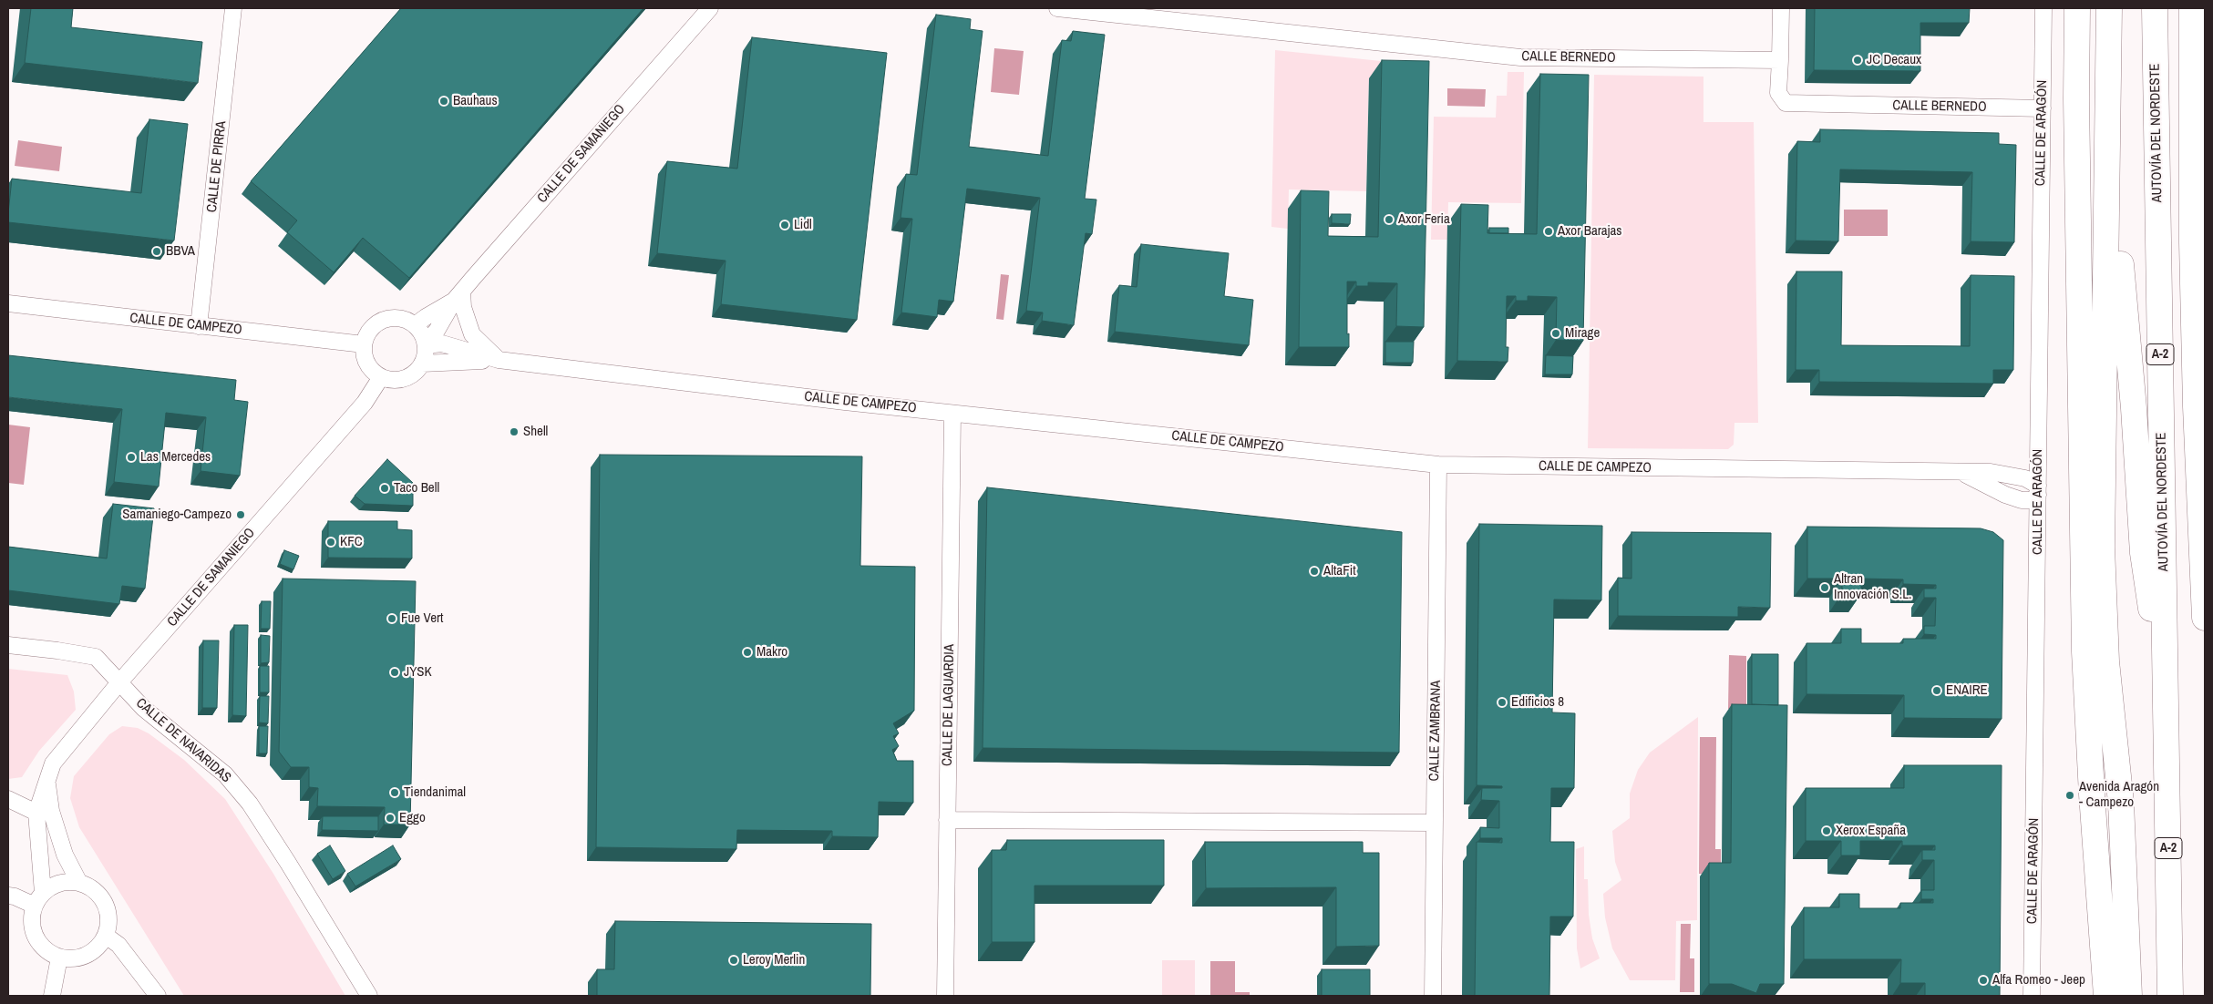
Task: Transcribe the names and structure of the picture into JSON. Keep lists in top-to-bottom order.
{
  "streets": {
    "highway": ["AUTOVÍA DEL NORDESTE", "A-2"],
    "street": [
      "CALLE BERNEDO",
      "CALLE DE ARAGÓN",
      "CALLE DE SAMANIEGO",
      "CALLE DE PIRRA",
      "CALLE DE CAMPEZO",
      "CALLE DE LAGUARDIA",
      "CALLE ZAMBRANA",
      "CALLE DE NAVARIDAS"
    ]
  },
  "crossings": [
    ["CALLE BERNEDO", "CALLE DE ARAGÓN"],
    ["CALLE DE ARAGÓN", "CALLE DE CAMPEZO"],
    ["CALLE DE SAMANIEGO", "CALLE DE CAMPEZO"],
    ["CALLE DE SAMANIEGO", "CALLE DE NAVARIDAS"],
    ["CALLE DE PIRRA", "CALLE DE CAMPEZO"],
    ["CALLE DE CAMPEZO", "CALLE DE LAGUARDIA"],
    ["CALLE DE CAMPEZO", "CALLE ZAMBRANA"]
  ],
  "places": [
    "JC Decaux",
    "Bauhaus",
    "Axor Feria",
    "Lidl",
    "Axor Barajas",
    "BBVA",
    "Mirage",
    "Shell",
    "Las Mercedes",
    "Taco Bell",
    "Samaniego-Campezo",
    "KFC",
    "AltaFit",
    "Altran Innovación S.L.",
    "Fue Vert",
    "Makro",
    "JYSK",
    "ENAIRE",
    "Edificios 8",
    "Tiendanimal",
    "Avenida Aragón - Campezo",
    "Eggo",
    "Xerox España",
    "Leroy Merlin",
    "Alfa Romeo - Jeep"
  ]
}
